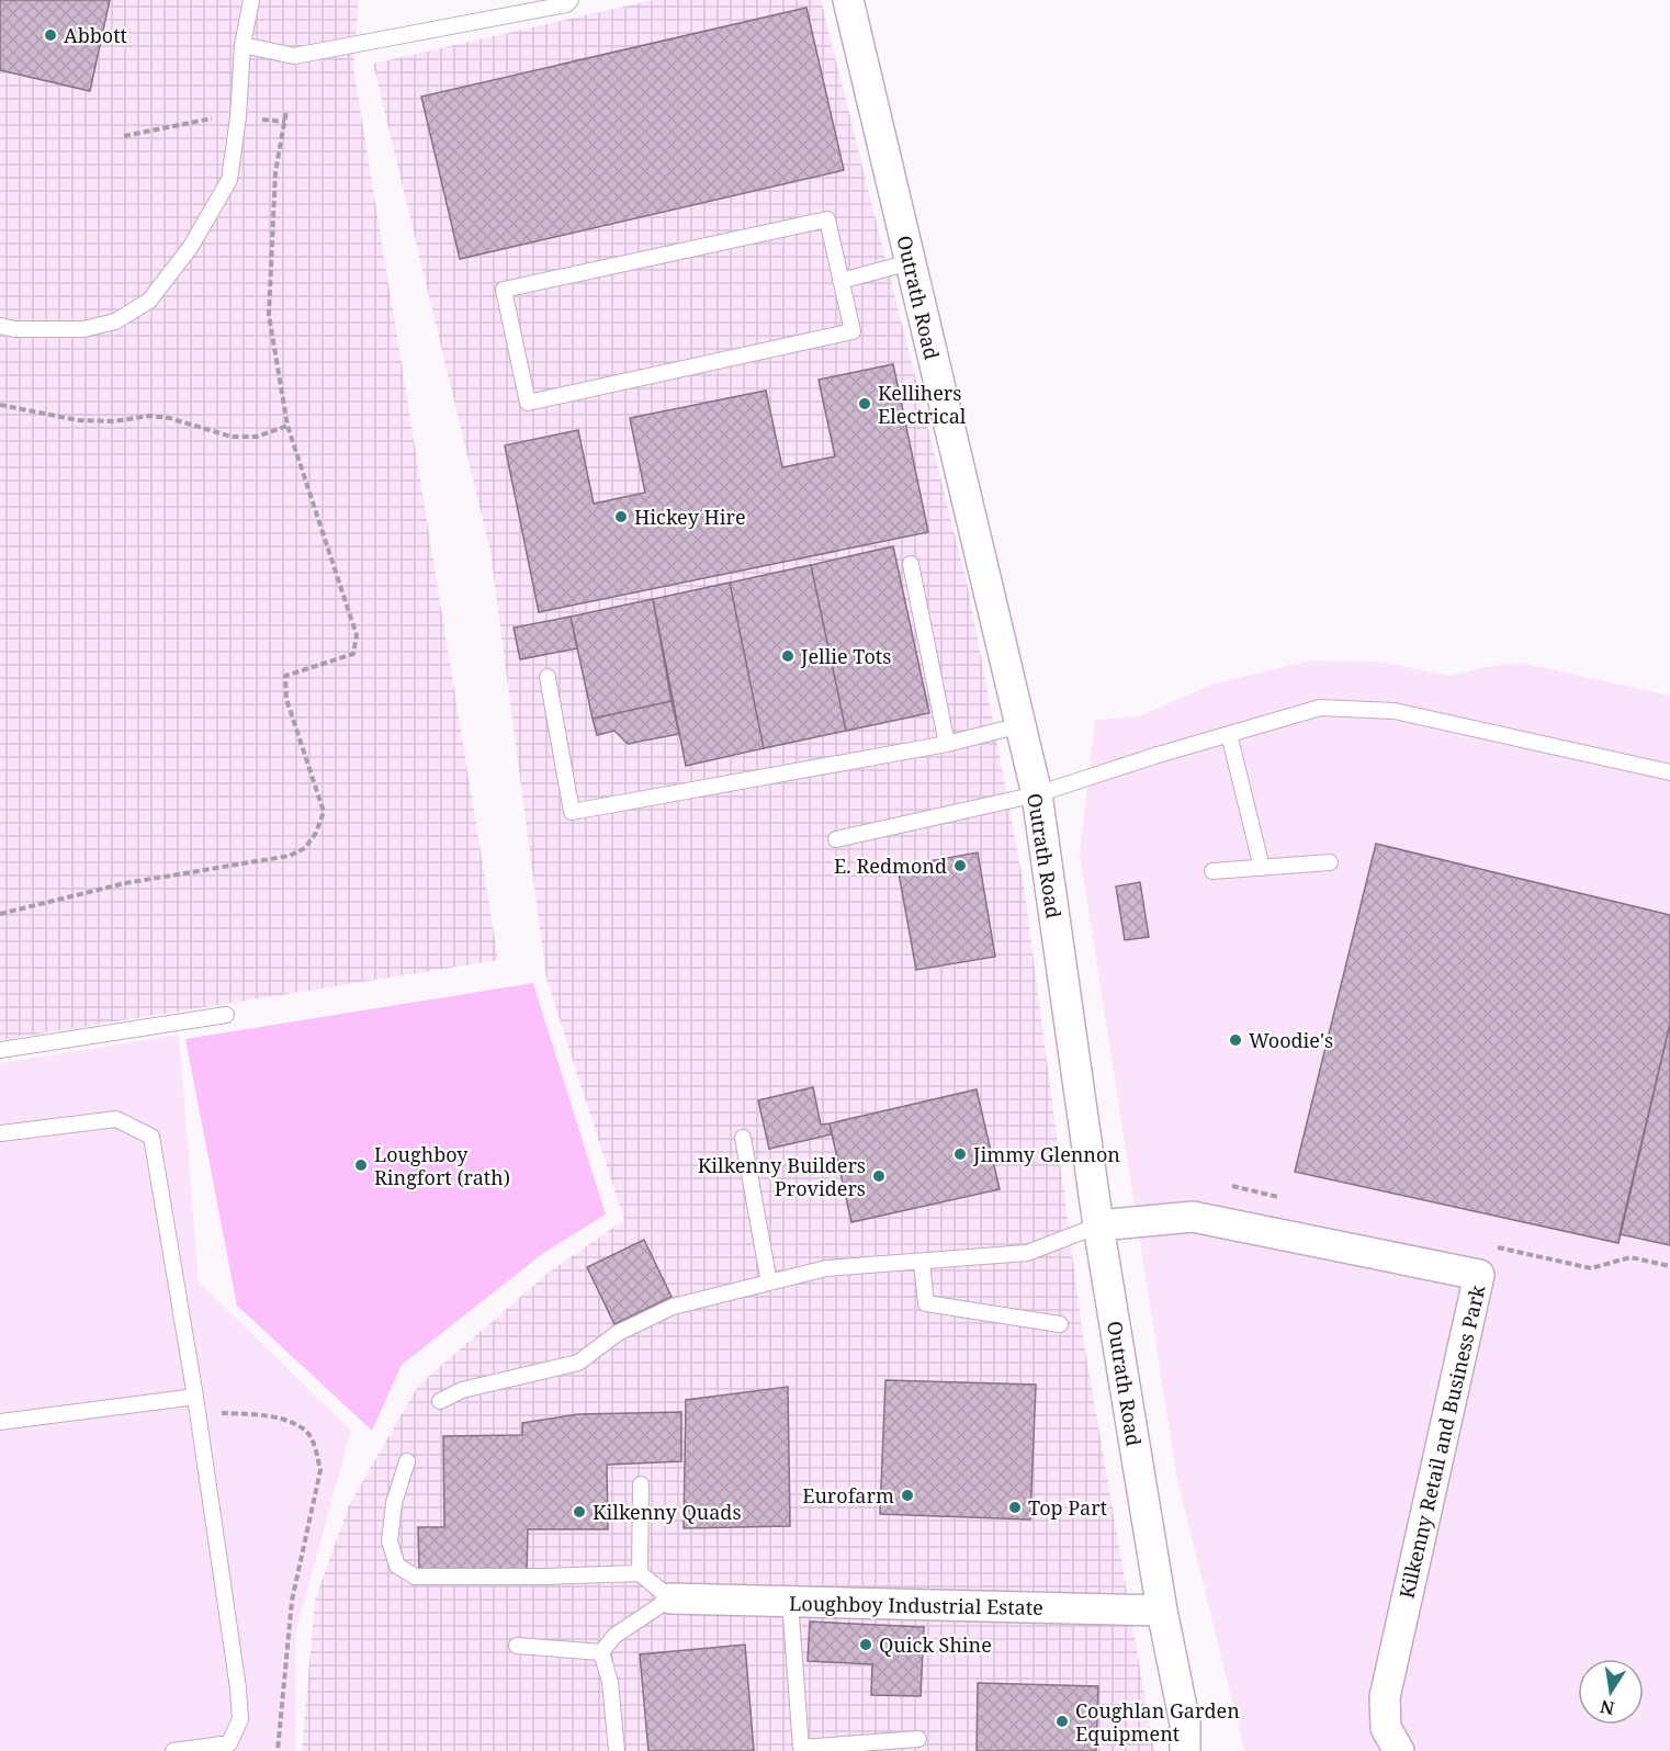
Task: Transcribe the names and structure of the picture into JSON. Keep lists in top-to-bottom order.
{
  "streets": {
    "street": ["Outrath Road", "Kilkenny Retail and Business Park", "Loughboy Industrial Estate"]
  },
  "crossings": [
    ["Outrath Road", "Kilkenny Retail and Business Park"],
    ["Outrath Road", "Loughboy Industrial Estate"]
  ],
  "places": [
    "Abbott",
    "Kellihers Electrical",
    "Hickey Hire",
    "Jellie Tots",
    "E. Redmond",
    "Woodie's",
    "Jimmy Glennon",
    "Loughboy Ringfort (rath)",
    "Kilkenny Builders Providers",
    "Eurofarm",
    "Top Part",
    "Kilkenny Quads",
    "Quick Shine",
    "Coughlan Garden Equipment"
  ],
  "north": "bottom"
}
